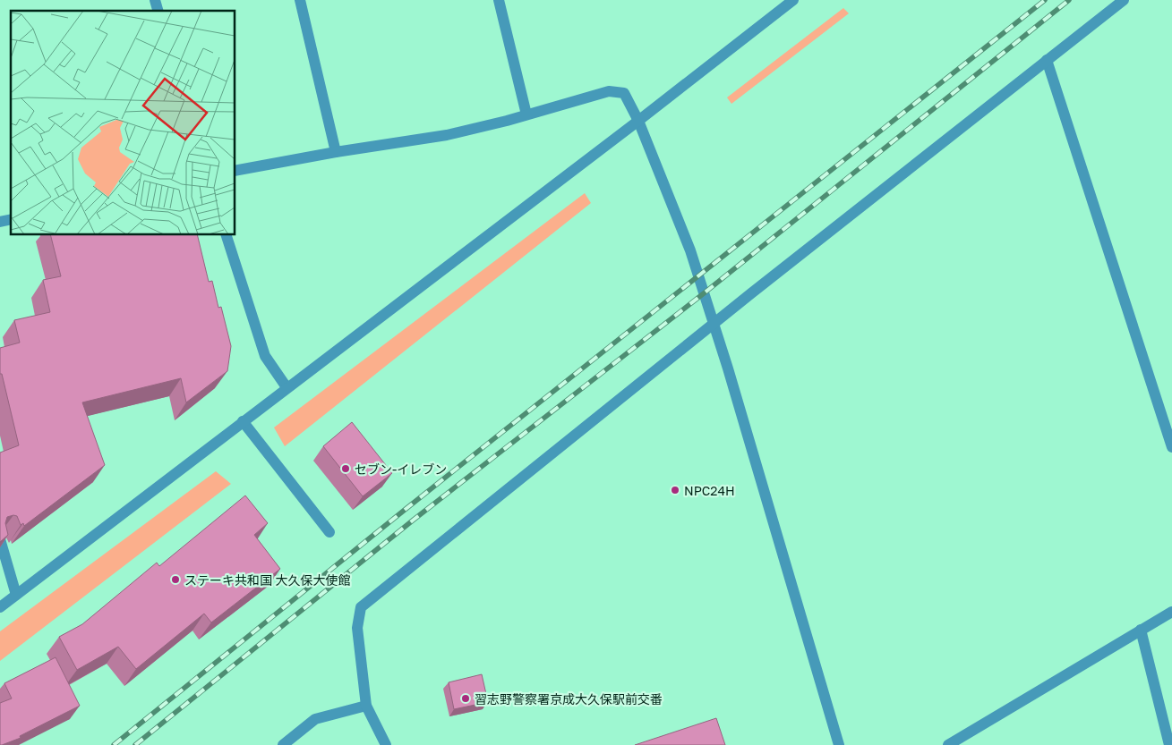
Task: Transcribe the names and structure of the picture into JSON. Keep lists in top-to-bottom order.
{
  "places": [
    "セブン-イレブン",
    "NPC24H",
    "ステーキ共和国 大久保大使館",
    "習志野警察署京成大久保駅前交番"
  ]
}
